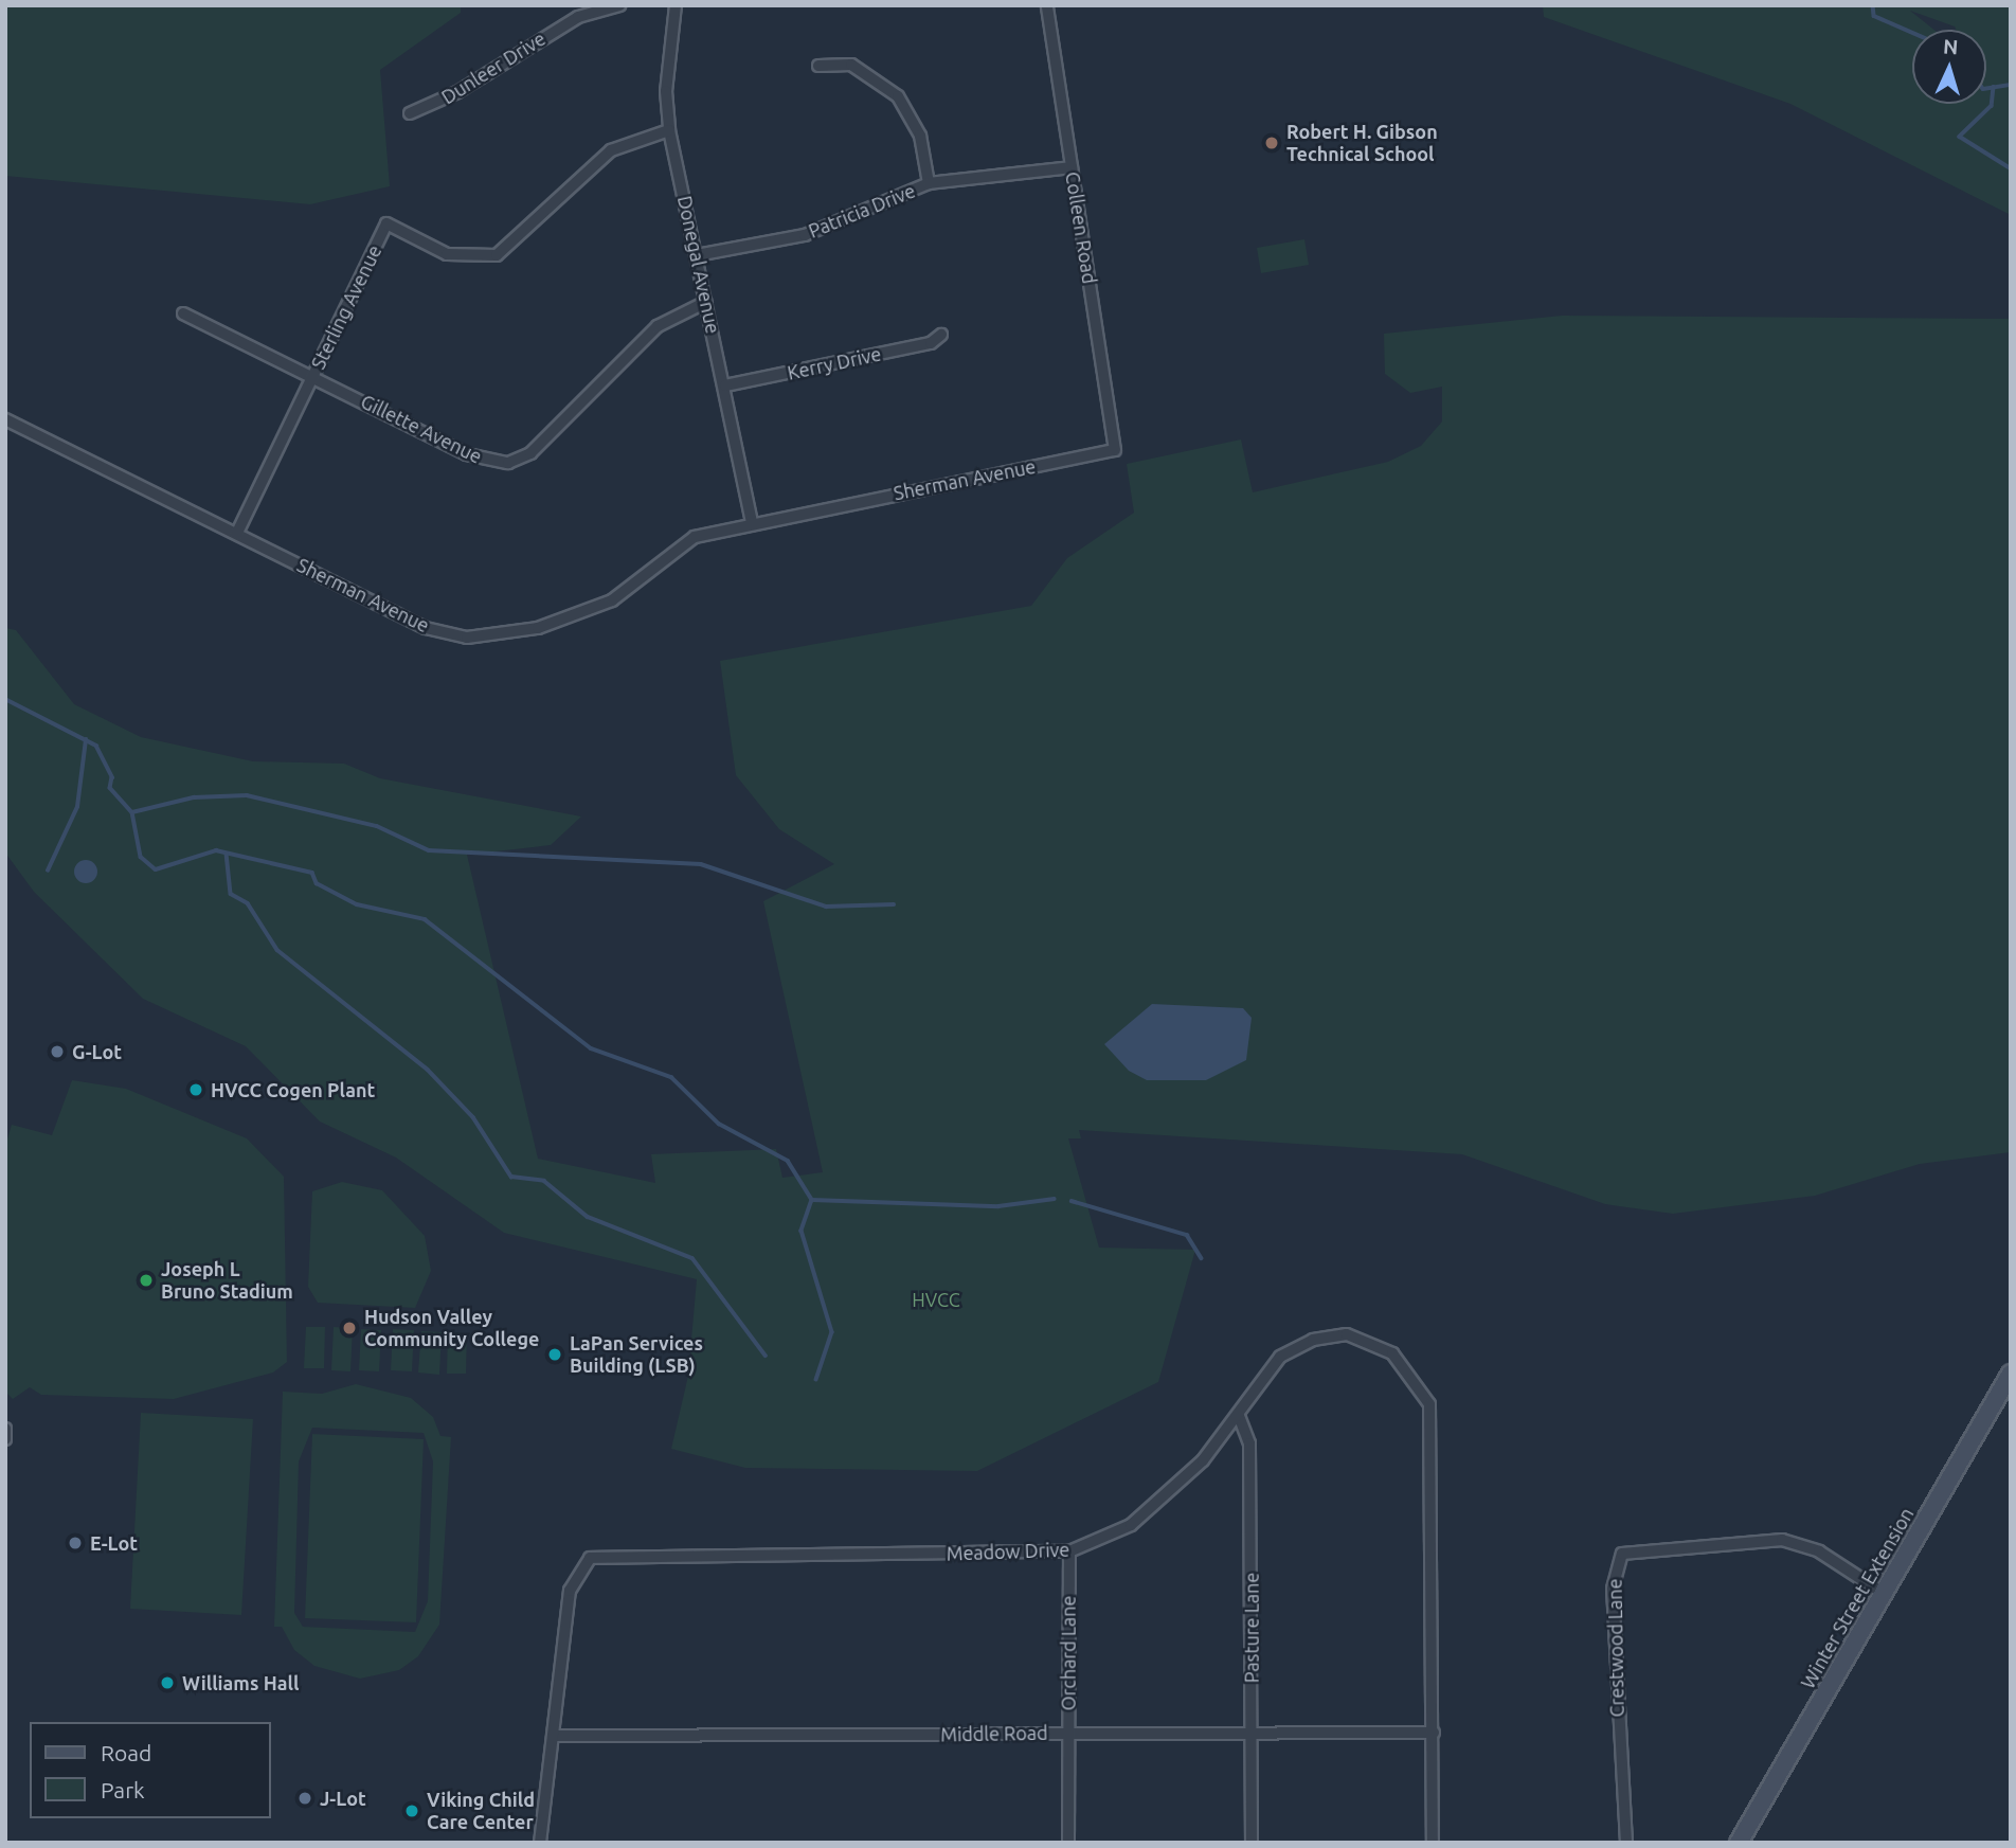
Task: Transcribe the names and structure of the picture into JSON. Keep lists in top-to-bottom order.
{
  "streets": {
    "main road": ["Winter Street Extension"],
    "street": [
      "Dunleer Drive",
      "Patricia Drive",
      "Colleen Road",
      "Donegal Avenue",
      "Sterling Avenue",
      "Kerry Drive",
      "Gillette Avenue",
      "Sherman Avenue",
      "Meadow Drive",
      "Pasture Lane",
      "Crestwood Lane",
      "Orchard Lane",
      "Middle Road"
    ]
  },
  "crossings": [
    ["Patricia Drive", "Colleen Road"],
    ["Patricia Drive", "Donegal Avenue"],
    ["Colleen Road", "Sherman Avenue"],
    ["Donegal Avenue", "Sterling Avenue"],
    ["Donegal Avenue", "Kerry Drive"],
    ["Donegal Avenue", "Gillette Avenue"],
    ["Donegal Avenue", "Sherman Avenue"],
    ["Sterling Avenue", "Gillette Avenue"],
    ["Sterling Avenue", "Sherman Avenue"],
    ["Meadow Drive", "Pasture Lane"],
    ["Meadow Drive", "Orchard Lane"],
    ["Meadow Drive", "Middle Road"],
    ["Winter Street Extension", "Crestwood Lane"],
    ["Pasture Lane", "Middle Road"],
    ["Orchard Lane", "Middle Road"]
  ],
  "parks": ["HVCC"],
  "places": [
    "Robert H. Gibson Technical School",
    "G-Lot",
    "HVCC Cogen Plant",
    "Joseph L Bruno Stadium",
    "Hudson Valley Community College",
    "LaPan Services Building (LSB)",
    "E-Lot",
    "Williams Hall",
    "J-Lot",
    "Viking Child Care Center"
  ],
  "legend": ["Road", "Park"],
  "north": "top"
}
